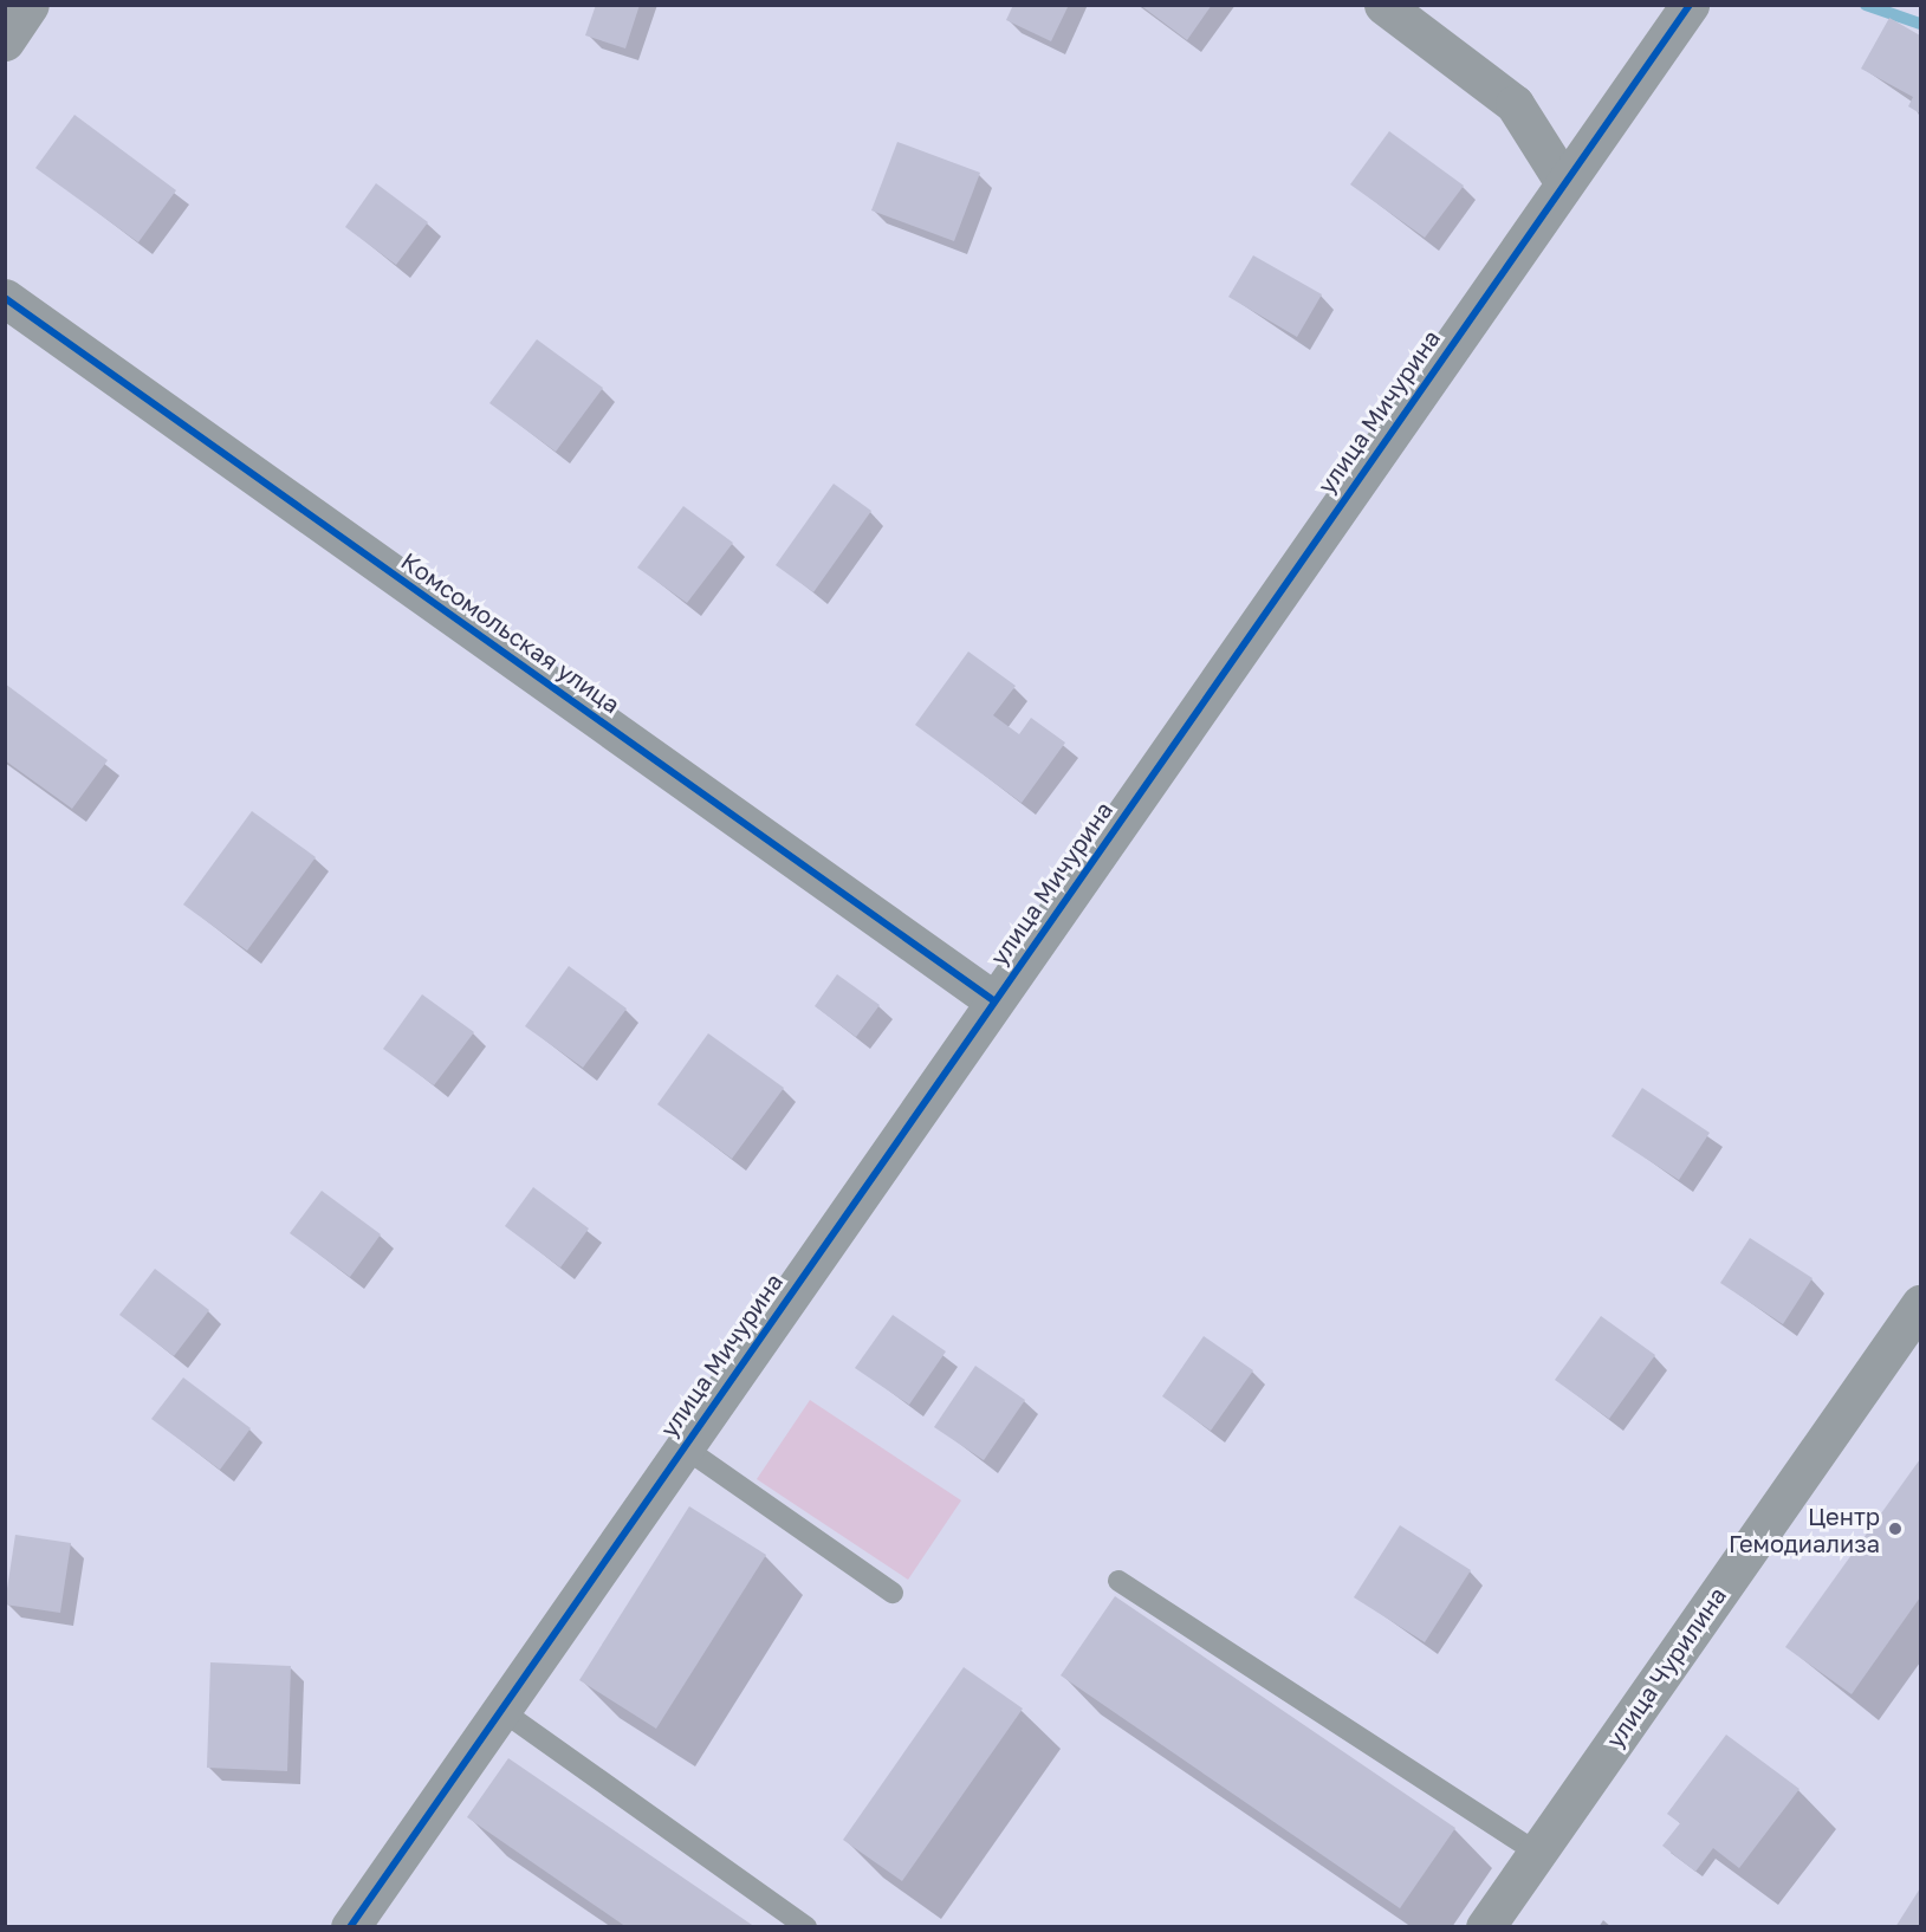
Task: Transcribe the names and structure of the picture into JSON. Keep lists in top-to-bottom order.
{
  "streets": {
    "street": ["улица Мичурина", "Комсомольская улица", "улица Чурилина"]
  },
  "crossings": [
    ["улица Мичурина", "Комсомольская улица"]
  ],
  "places": ["Центр Гемодиализа"]
}
